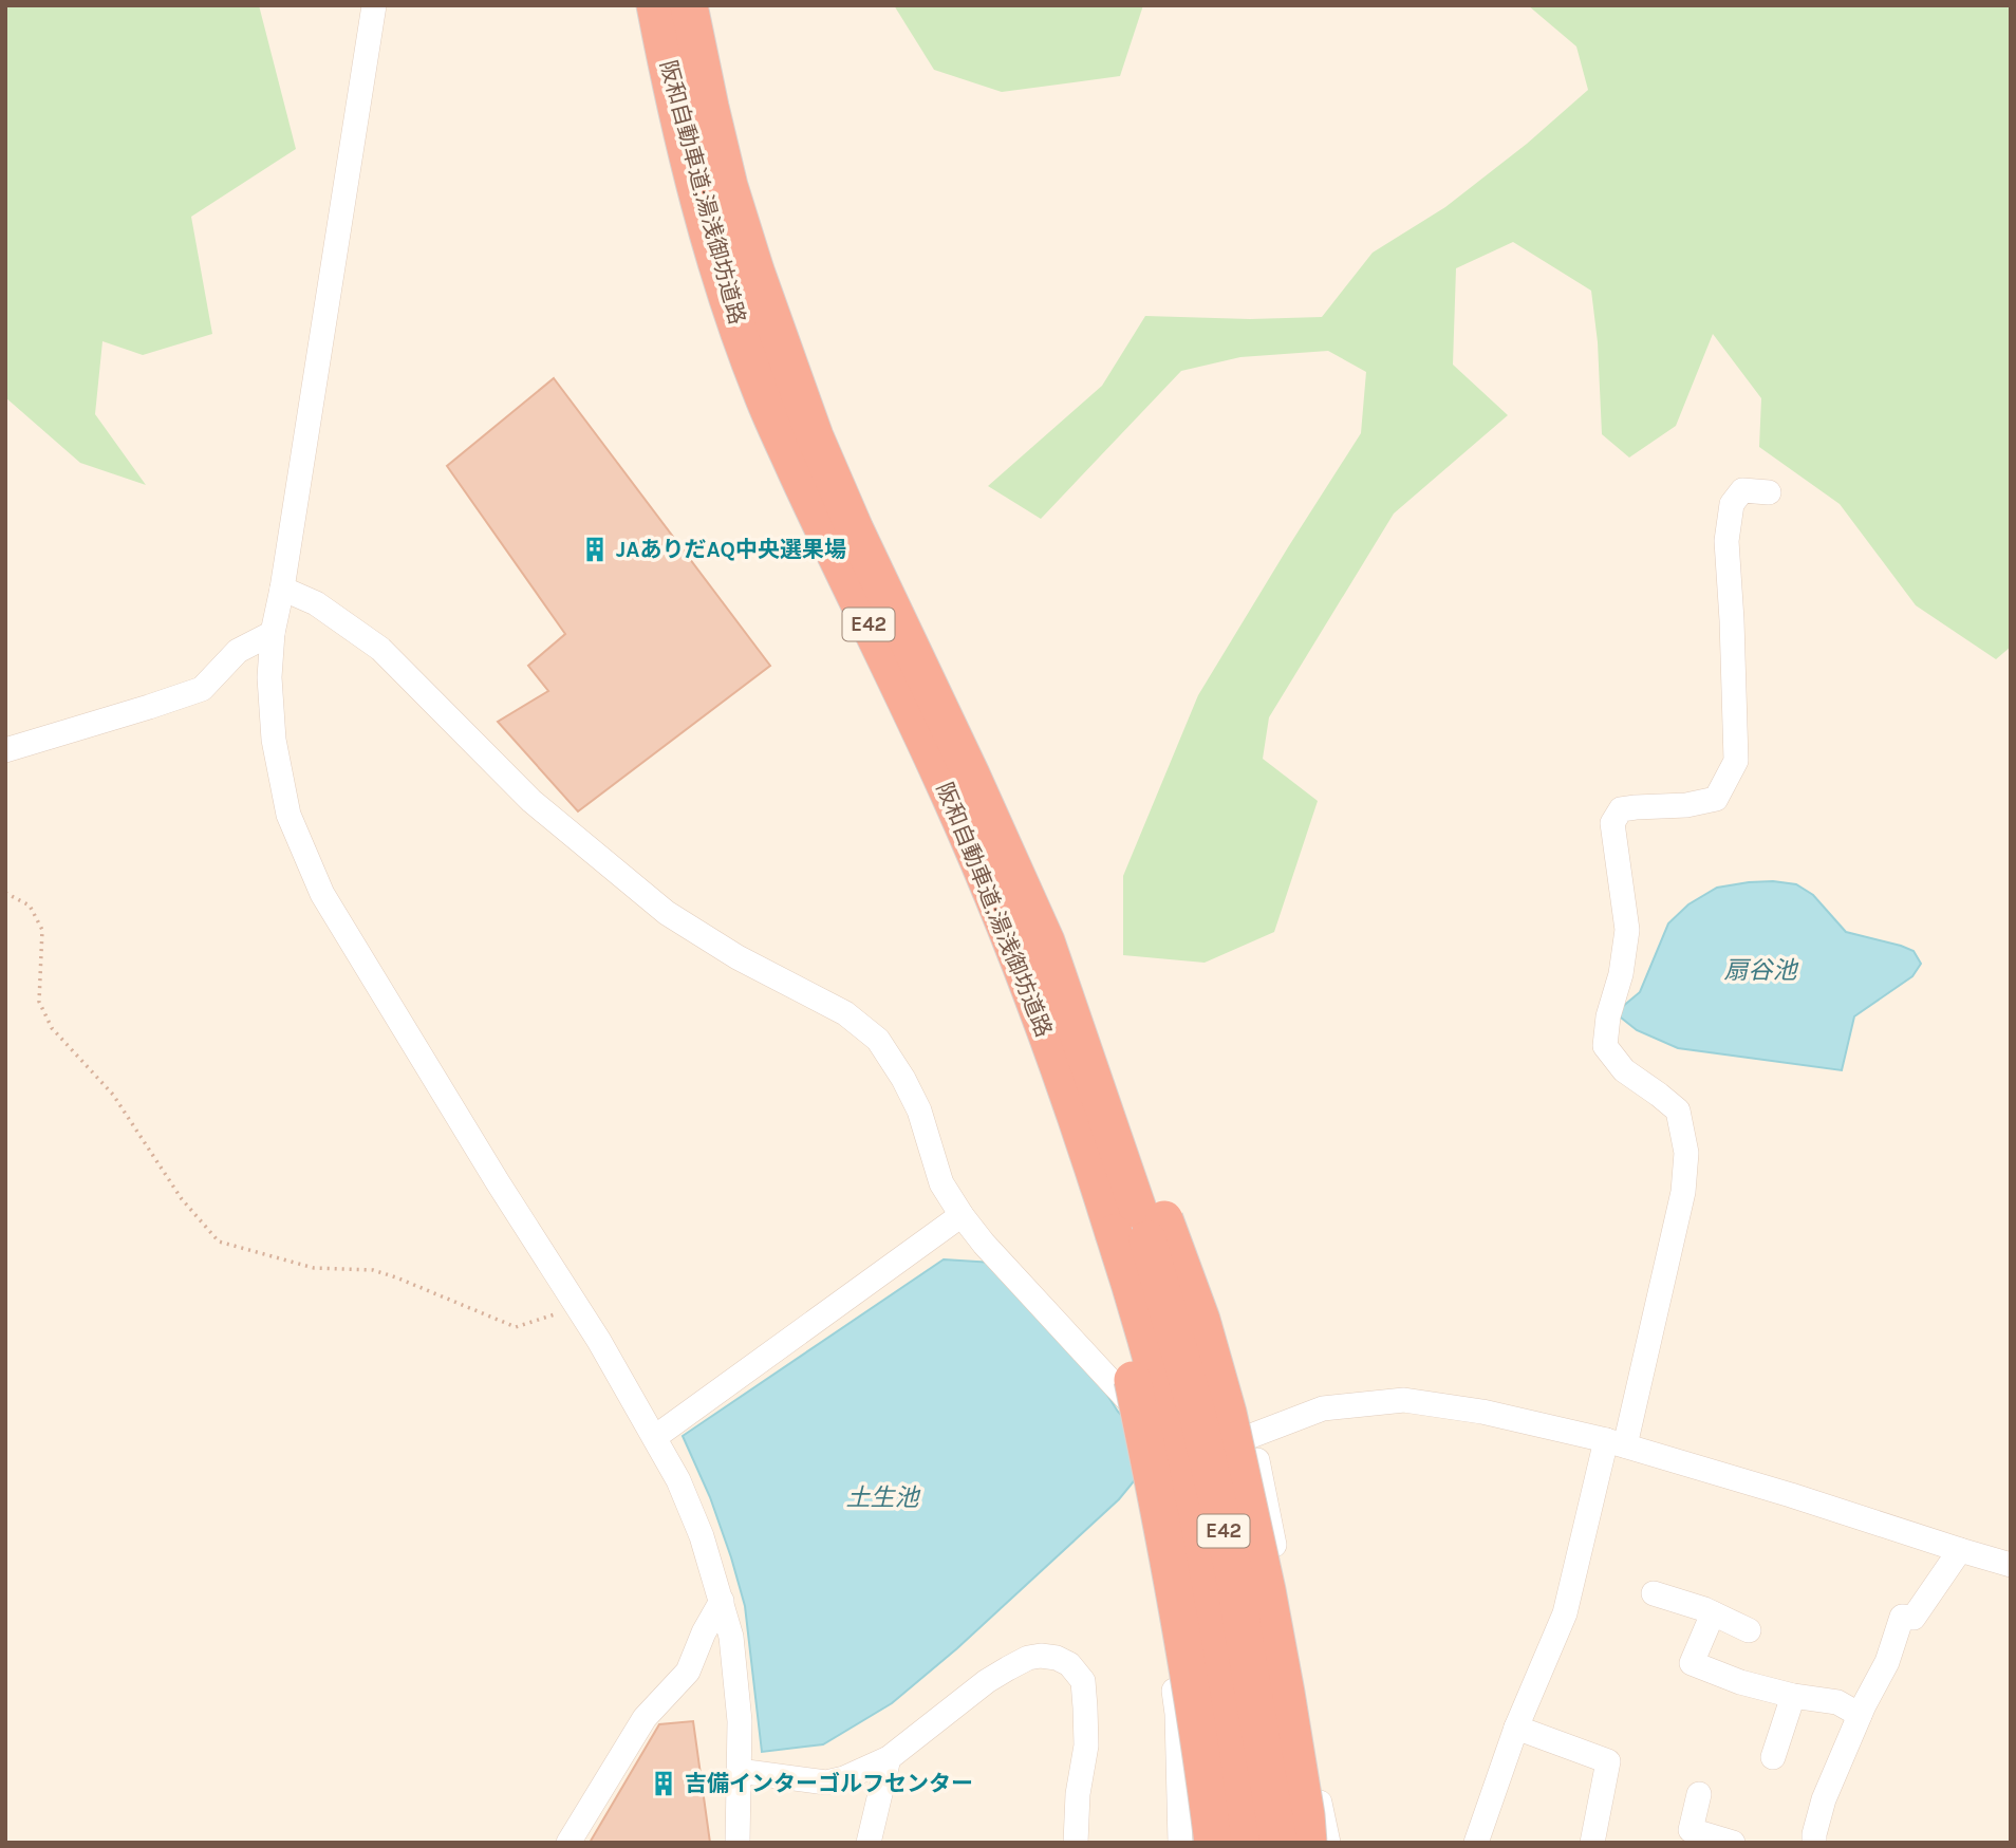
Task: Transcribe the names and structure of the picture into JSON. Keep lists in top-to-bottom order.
{
  "streets": {
    "highway": ["阪和自動車道;湯浅御坊道路", "E42"]
  },
  "water": ["扇谷池", "土生池"],
  "places": {
    "building": ["JAありだAQ中央選果場", "吉備インターゴルフセンター"]
  }
}
